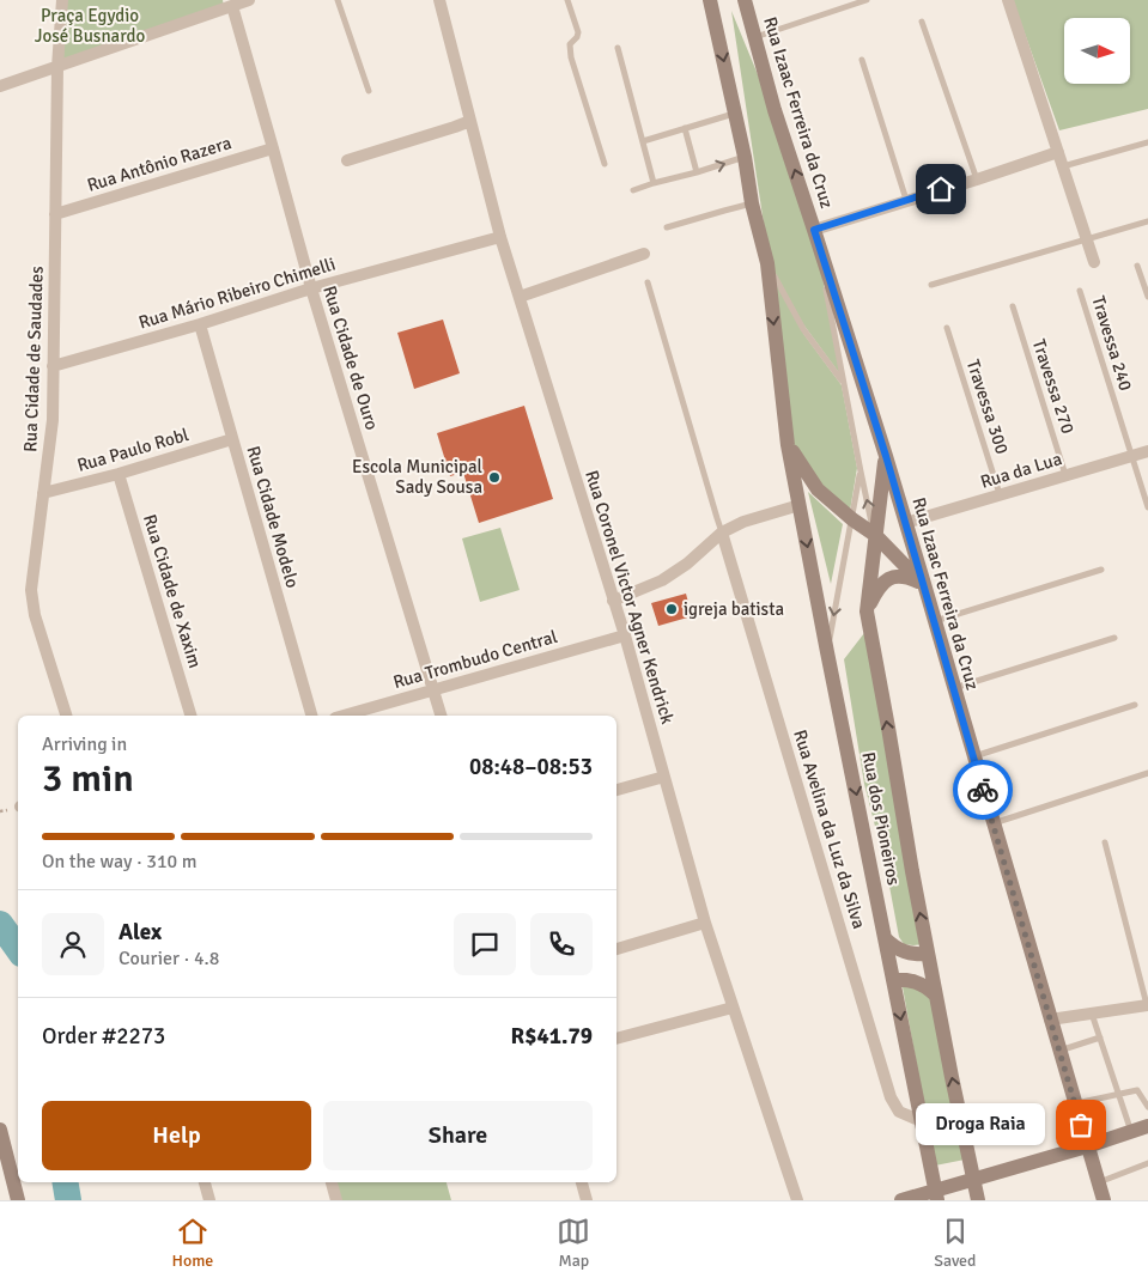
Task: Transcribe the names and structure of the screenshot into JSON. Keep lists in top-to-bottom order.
{
  "streets": {
    "main road": ["Rua Izaac Ferreira da Cruz", "Rua dos Pioneiros"],
    "street": [
      "Rua Antônio Razera",
      "Rua Mário Ribeiro Chimelli",
      "Rua Cidade de Ouro",
      "Rua Cidade de Saudades",
      "Rua Paulo Robl",
      "Rua da Lua",
      "Rua Cidade Modelo",
      "Rua Cidade de Xaxim",
      "Rua Coronel Victor Agner Kendrick",
      "Rua Trombudo Central",
      "Rua Avelina da Luz da Silva"
    ],
    "lane": ["Travessa 240", "Travessa 270", "Travessa 300"]
  },
  "crossings": [
    ["Rua Izaac Ferreira da Cruz", "Rua da Lua"],
    ["Rua Izaac Ferreira da Cruz", "Rua dos Pioneiros"],
    ["Rua Antônio Razera", "Rua Cidade de Ouro"],
    ["Rua Antônio Razera", "Rua Cidade de Saudades"],
    ["Rua Mário Ribeiro Chimelli", "Rua Cidade de Ouro"],
    ["Rua Mário Ribeiro Chimelli", "Rua Cidade de Saudades"],
    ["Rua Mário Ribeiro Chimelli", "Rua Cidade Modelo"],
    ["Rua Mário Ribeiro Chimelli", "Rua Coronel Victor Agner Kendrick"],
    ["Travessa 240", "Rua da Lua"],
    ["Rua Cidade de Ouro", "Rua Trombudo Central"],
    ["Rua Cidade de Saudades", "Rua Paulo Robl"],
    ["Travessa 270", "Rua da Lua"],
    ["Travessa 300", "Rua da Lua"],
    ["Rua Paulo Robl", "Rua Cidade Modelo"],
    ["Rua Paulo Robl", "Rua Cidade de Xaxim"],
    ["Rua Coronel Victor Agner Kendrick", "Rua Trombudo Central"],
    ["Rua dos Pioneiros", "Rua Avelina da Luz da Silva"]
  ],
  "parks": ["Praça Egydio José Busnardo"],
  "places": ["Escola Municipal Sady Sousa", "igreja batista", "Droga Raia"],
  "north": "right",
  "page": {
    "heading": ["3 min", "Arriving in", "08:48–08:53"],
    "panel": [
      "Alex",
      "Courier · 4.8",
      "Order #2273",
      "R$41.79"
    ],
    "bar": "On the way · 310 m",
    "buttons": ["Help", "Share"],
    "bubble": "Droga Raia",
    "tabs": ["Home", "Map", "Saved"]
  }
}
